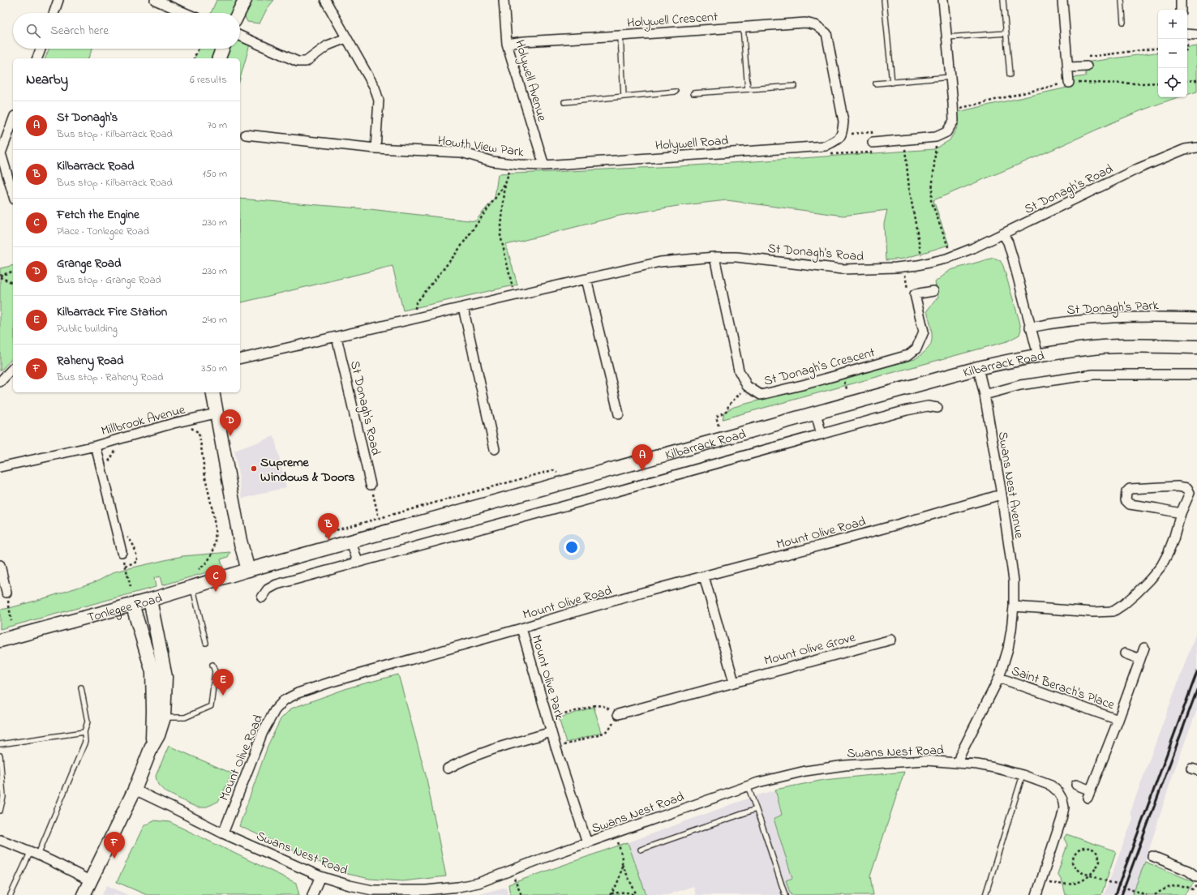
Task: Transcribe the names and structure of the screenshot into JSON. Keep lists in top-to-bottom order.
{
  "streets": {
    "main road": ["Kilbarrack Road", "Tonlegee Road"],
    "street": [
      "Holywell Crescent",
      "Holywell Avenue",
      "Holywell Road",
      "Howth View Park",
      "St Donagh's Road",
      "St Donagh's Park",
      "St Donagh's Crescent",
      "Millbrook Avenue",
      "Swans Nest Avenue",
      "Mount Olive Road",
      "Mount Olive Grove",
      "Mount Olive Park",
      "Saint Berach's Place",
      "Swans Nest Road"
    ]
  },
  "crossings": [
    ["Holywell Crescent", "Holywell Avenue"],
    ["Holywell Crescent", "Holywell Road"],
    ["Holywell Avenue", "Holywell Road"],
    ["Holywell Avenue", "Howth View Park"],
    ["Holywell Road", "Howth View Park"],
    ["St Donagh's Road", "St Donagh's Crescent"],
    ["Kilbarrack Road", "Swans Nest Avenue"],
    ["Kilbarrack Road", "Tonlegee Road"],
    ["Swans Nest Avenue", "Mount Olive Road"],
    ["Swans Nest Avenue", "Saint Berach's Place"],
    ["Swans Nest Avenue", "Swans Nest Road"],
    ["Mount Olive Road", "Mount Olive Park"],
    ["Mount Olive Road", "Swans Nest Road"],
    ["Mount Olive Park", "Swans Nest Road"]
  ],
  "places": ["Supreme Windows & Doors"],
  "page": {
    "map_buttons": ["+", "−"],
    "search": "Search here",
    "heading": ["Nearby", "6 results"],
    "list": [
      {
        "mark": "A",
        "name": "St Donagh's",
        "note": "Bus stop · Kilbarrack Road",
        "value": "70 m"
      },
      {
        "mark": "B",
        "name": "Kilbarrack Road",
        "note": "Bus stop · Kilbarrack Road",
        "value": "150 m"
      },
      {
        "mark": "C",
        "name": "Fetch the Engine",
        "note": "Place · Tonlegee Road",
        "value": "230 m"
      },
      {
        "mark": "D",
        "name": "Grange Road",
        "note": "Bus stop · Grange Road",
        "value": "230 m"
      },
      {
        "mark": "E",
        "name": "Kilbarrack Fire Station",
        "note": "Public building",
        "value": "240 m"
      },
      {
        "mark": "F",
        "name": "Raheny Road",
        "note": "Bus stop · Raheny Road",
        "value": "350 m"
      }
    ],
    "pins": [
      "D",
      "A",
      "B",
      "C",
      "E",
      "F"
    ]
  }
}
